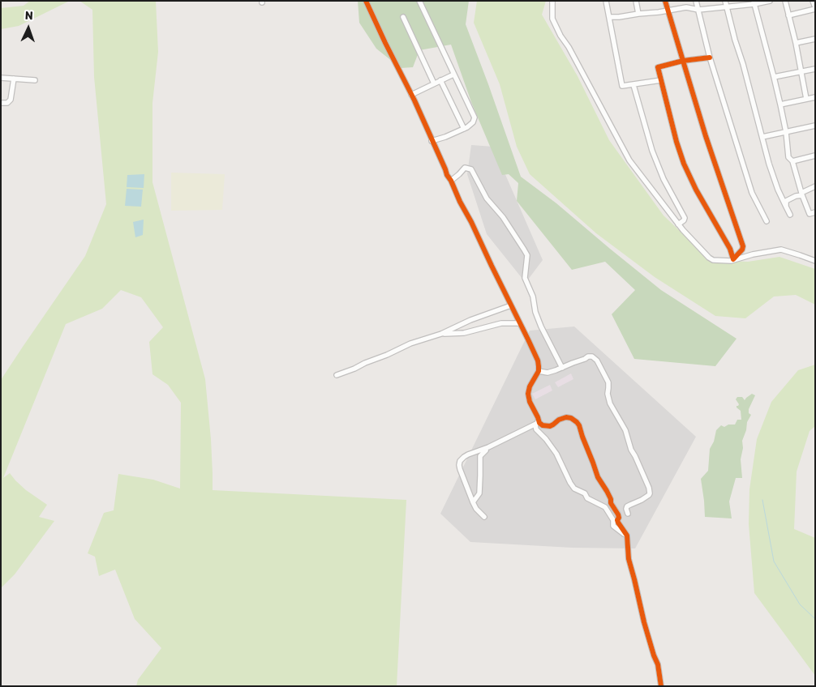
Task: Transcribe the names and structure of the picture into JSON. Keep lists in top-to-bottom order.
{
  "north": "top"
}
